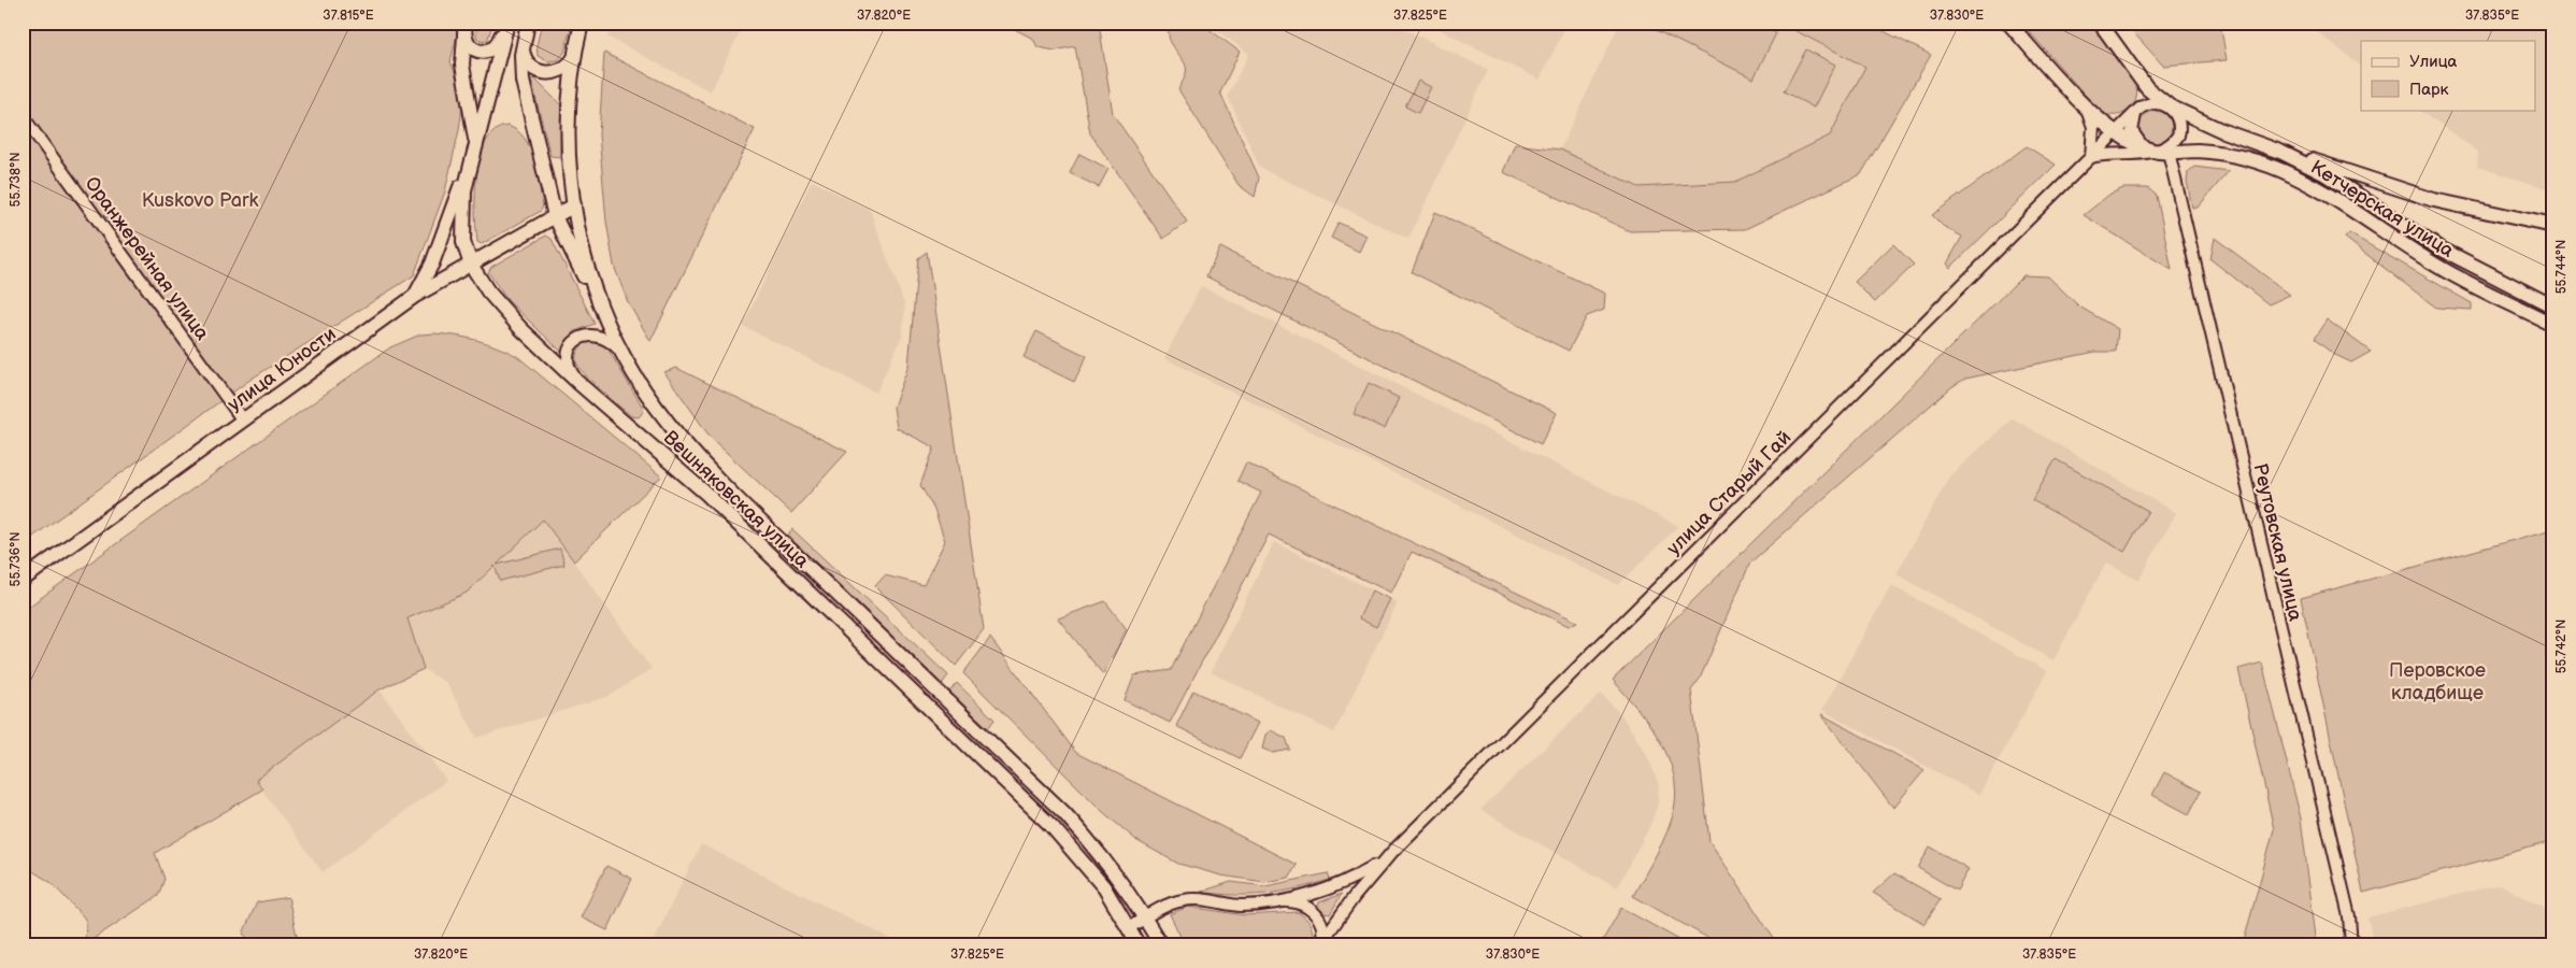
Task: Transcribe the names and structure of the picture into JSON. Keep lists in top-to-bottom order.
{
  "streets": {
    "main road": ["Кетчерская улица", "улица Юности", "Вешняковская улица"],
    "street": ["Оранжерейная улица", "улица Старый Гай", "Реутовская улица"]
  },
  "crossings": [
    ["Кетчерская улица", "улица Старый Гай"],
    ["Кетчерская улица", "Реутовская улица"],
    ["Оранжерейная улица", "улица Юности"],
    ["улица Юности", "Вешняковская улица"],
    ["улица Старый Гай", "Вешняковская улица"],
    ["улица Старый Гай", "Реутовская улица"]
  ],
  "parks": ["Kuskovo Park", "Перовское кладбище"],
  "legend": ["Улица", "Парк"],
  "coordinates": [
    "37.815°E",
    "37.820°E",
    "37.825°E",
    "37.830°E",
    "37.835°E",
    "55.738°N",
    "55.744°N",
    "55.736°N",
    "55.742°N"
  ]
}
